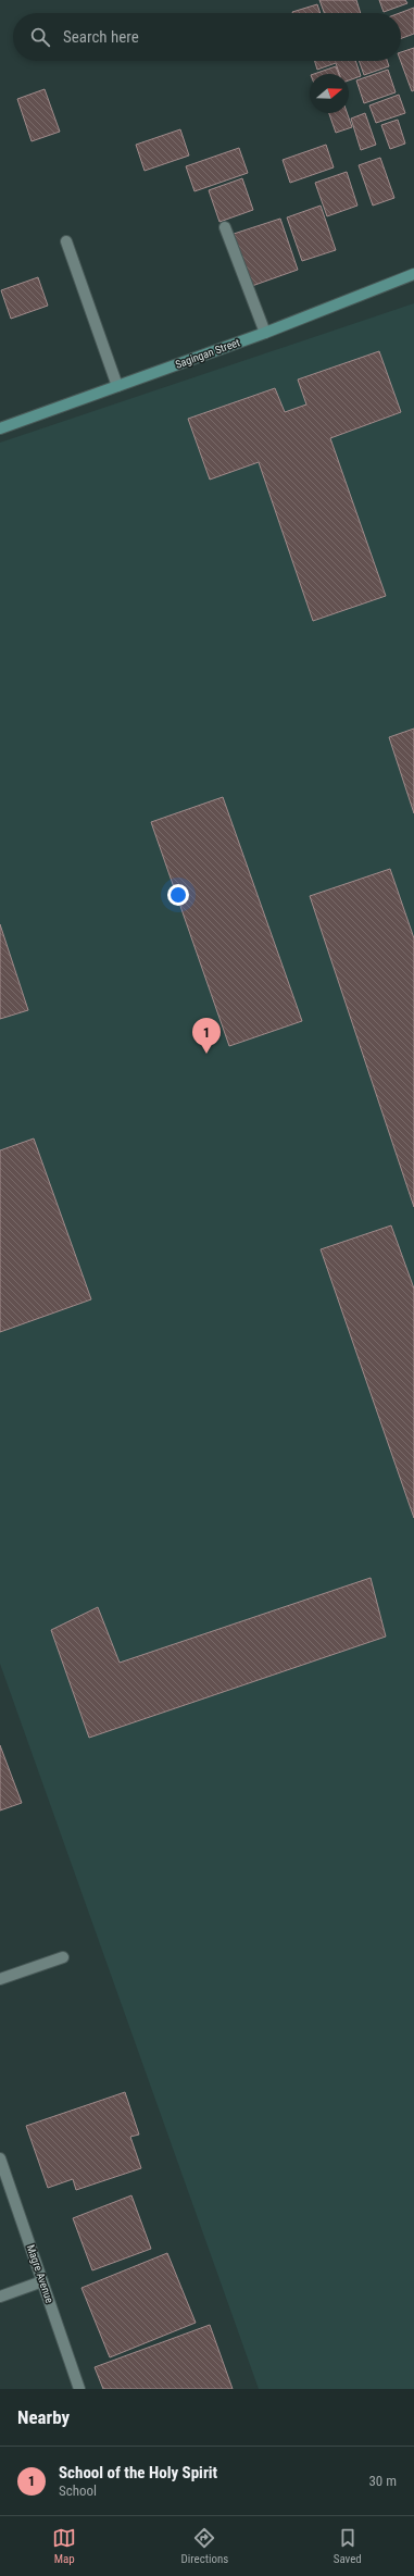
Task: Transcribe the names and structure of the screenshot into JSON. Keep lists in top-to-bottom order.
{
  "streets": {
    "main road": ["Sagingan Street"],
    "street": ["Magre Avenue"]
  },
  "north": "right",
  "page": {
    "search": "Search here",
    "pins": "1",
    "heading": "Nearby",
    "list": [
      {
        "mark": "1",
        "name": "School of the Holy Spirit",
        "note": "School",
        "value": "30 m"
      }
    ],
    "nav": ["Map", "Directions", "Saved"]
  }
}
